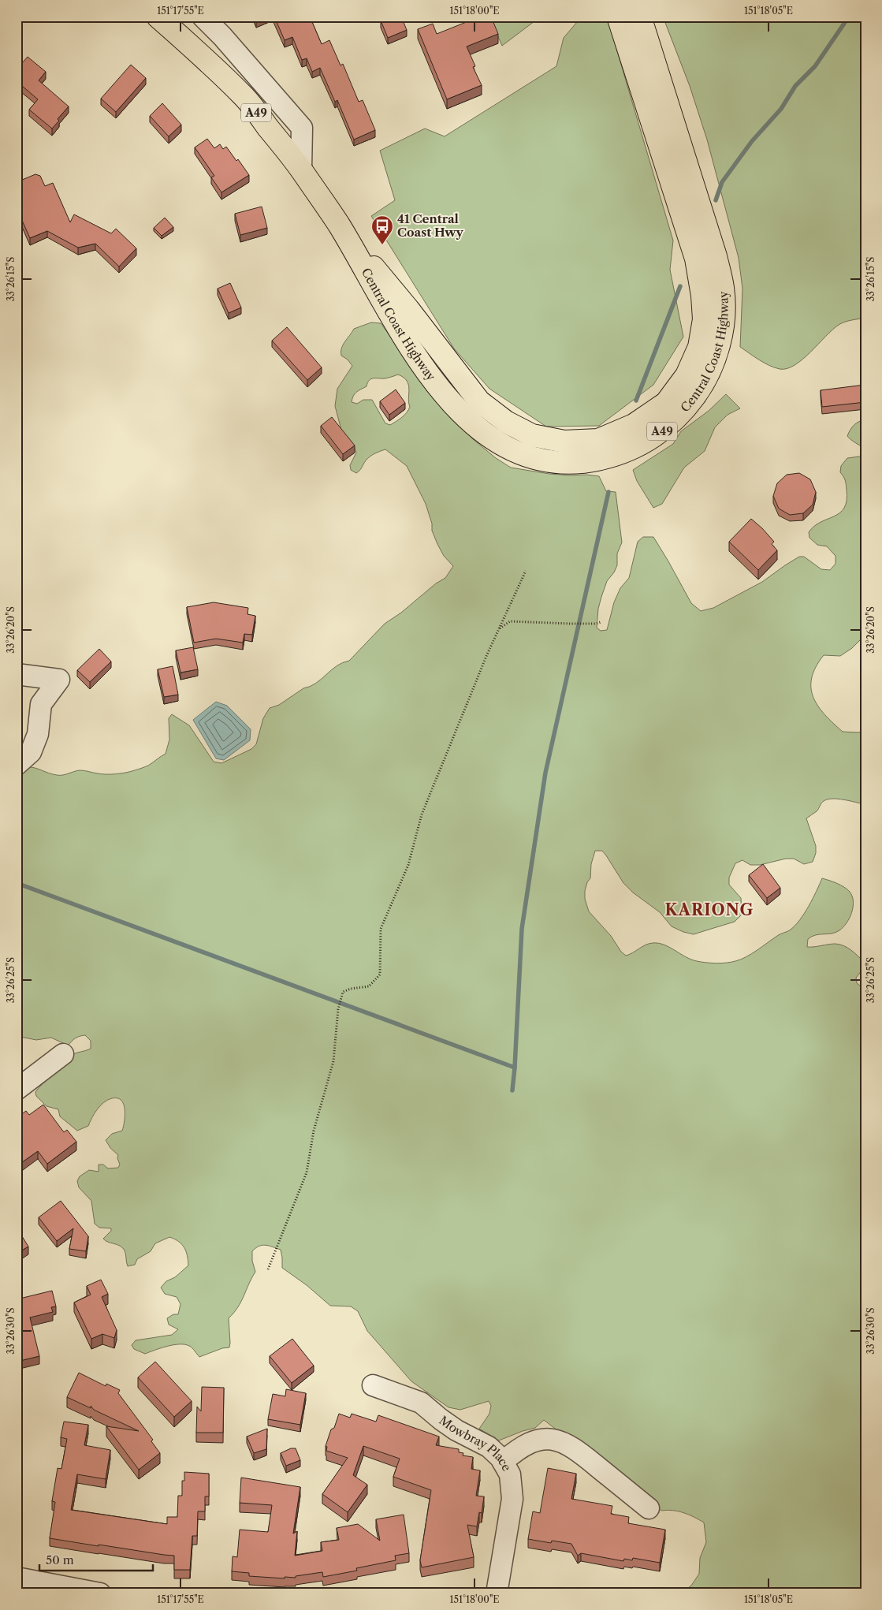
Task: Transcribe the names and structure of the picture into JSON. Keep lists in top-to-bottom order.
{
  "streets": {
    "highway": ["A49", "Central Coast Highway"],
    "street": ["Mowbray Place"]
  },
  "districts": ["KARIONG"],
  "places": {
    "bus stop": ["41 Central Coast Hwy"]
  },
  "scale_bar": "50 m",
  "coordinates": [
    "151°17'55\"E",
    "151°18'00\"E",
    "151°18'05\"E",
    "33°26'15\"S",
    "33°26'20\"S",
    "33°26'25\"S",
    "33°26'30\"S"
  ]
}
